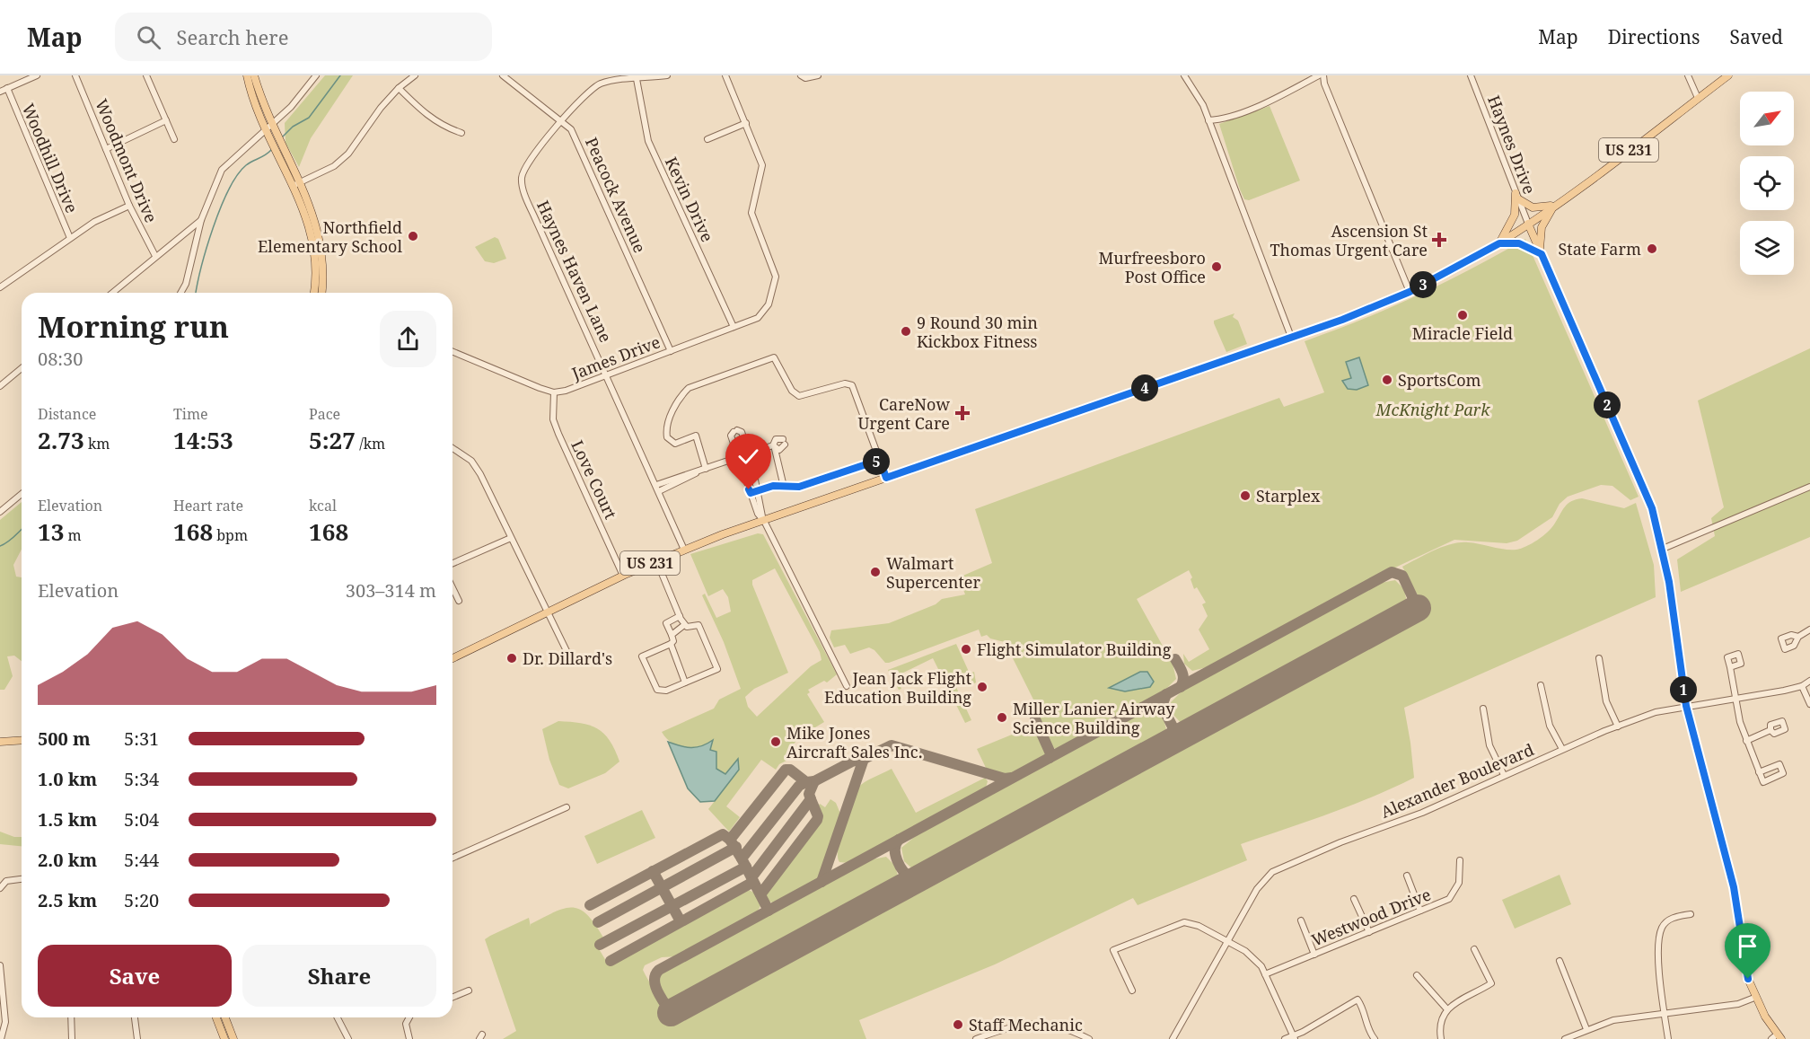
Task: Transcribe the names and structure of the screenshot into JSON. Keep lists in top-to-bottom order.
{
  "streets": {
    "main road": ["US 231"],
    "street": [
      "Haynes Drive",
      "Woodhill Drive",
      "Woodmont Drive",
      "Peacock Avenue",
      "Kevin Drive",
      "Haynes Haven Lane",
      "James Drive",
      "Love Court",
      "Alexander Boulevard",
      "Westwood Drive"
    ]
  },
  "crossings": [
    ["Haynes Drive", "US 231"],
    ["US 231", "Haynes Haven Lane"],
    ["US 231", "Love Court"],
    ["Peacock Avenue", "Haynes Haven Lane"],
    ["Peacock Avenue", "James Drive"],
    ["Kevin Drive", "Haynes Haven Lane"],
    ["Kevin Drive", "James Drive"],
    ["Haynes Haven Lane", "James Drive"],
    ["James Drive", "Love Court"]
  ],
  "parks": ["McKnight Park"],
  "places": {
    "other": [
      "Northfield Elementary School",
      "State Farm",
      "Murfreesboro Post Office",
      "Miracle Field",
      "9 Round 30 min Kickbox Fitness",
      "SportsCom",
      "Starplex",
      "Walmart Supercenter",
      "Flight Simulator Building",
      "Dr. Dillard's",
      "Jean Jack Flight Education Building",
      "Miller Lanier Airway Science Building",
      "Mike Jones Aircraft Sales Inc.",
      "Staff Mechanic"
    ],
    "health": ["Ascension St Thomas Urgent Care", "CareNow Urgent Care"]
  },
  "north": "top right",
  "page": {
    "header": "Map",
    "search": "Search here",
    "nav": ["Map", "Directions", "Saved"],
    "pins": [
      "3",
      "4",
      "2",
      "5",
      "1"
    ],
    "heading": ["Morning run", "08:30"],
    "stats": [
      ["Distance", "2.73 km"],
      ["Time", "14:53"],
      ["Pace", "5:27 /km"],
      ["Elevation", "13 m"],
      ["Heart rate", "168 bpm"],
      ["kcal", "168"]
    ],
    "chart": ["Elevation", "303–314 m"],
    "list": [
      {
        "name": "500 m",
        "note": "5:31"
      },
      {
        "name": "1.0 km",
        "note": "5:34"
      },
      {
        "name": "1.5 km",
        "note": "5:04"
      },
      {
        "name": "2.0 km",
        "note": "5:44"
      },
      {
        "name": "2.5 km",
        "note": "5:20"
      }
    ],
    "buttons": ["Save", "Share"]
  }
}
